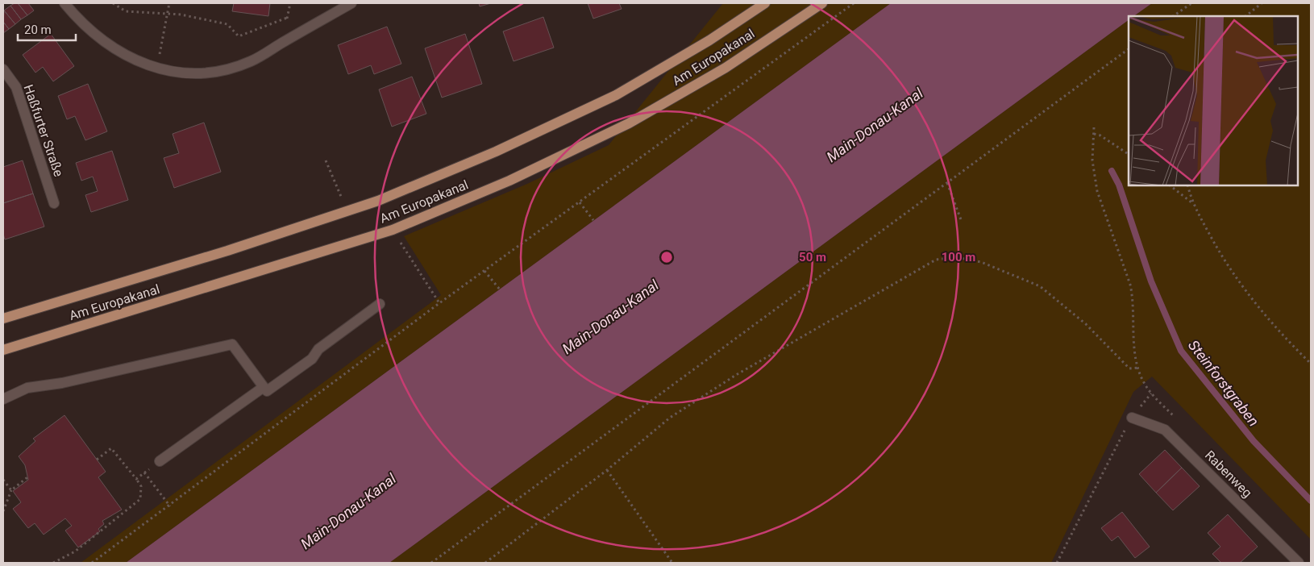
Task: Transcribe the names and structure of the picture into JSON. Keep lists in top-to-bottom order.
{
  "streets": {
    "main road": ["Am Europakanal"],
    "street": ["Haßfurter Straße", "Rabenweg"]
  },
  "water": ["Main-Donau-Kanal", "Steinforstgraben"],
  "scale_bar": "20 m",
  "rings": ["50 m", "100 m"]
}
